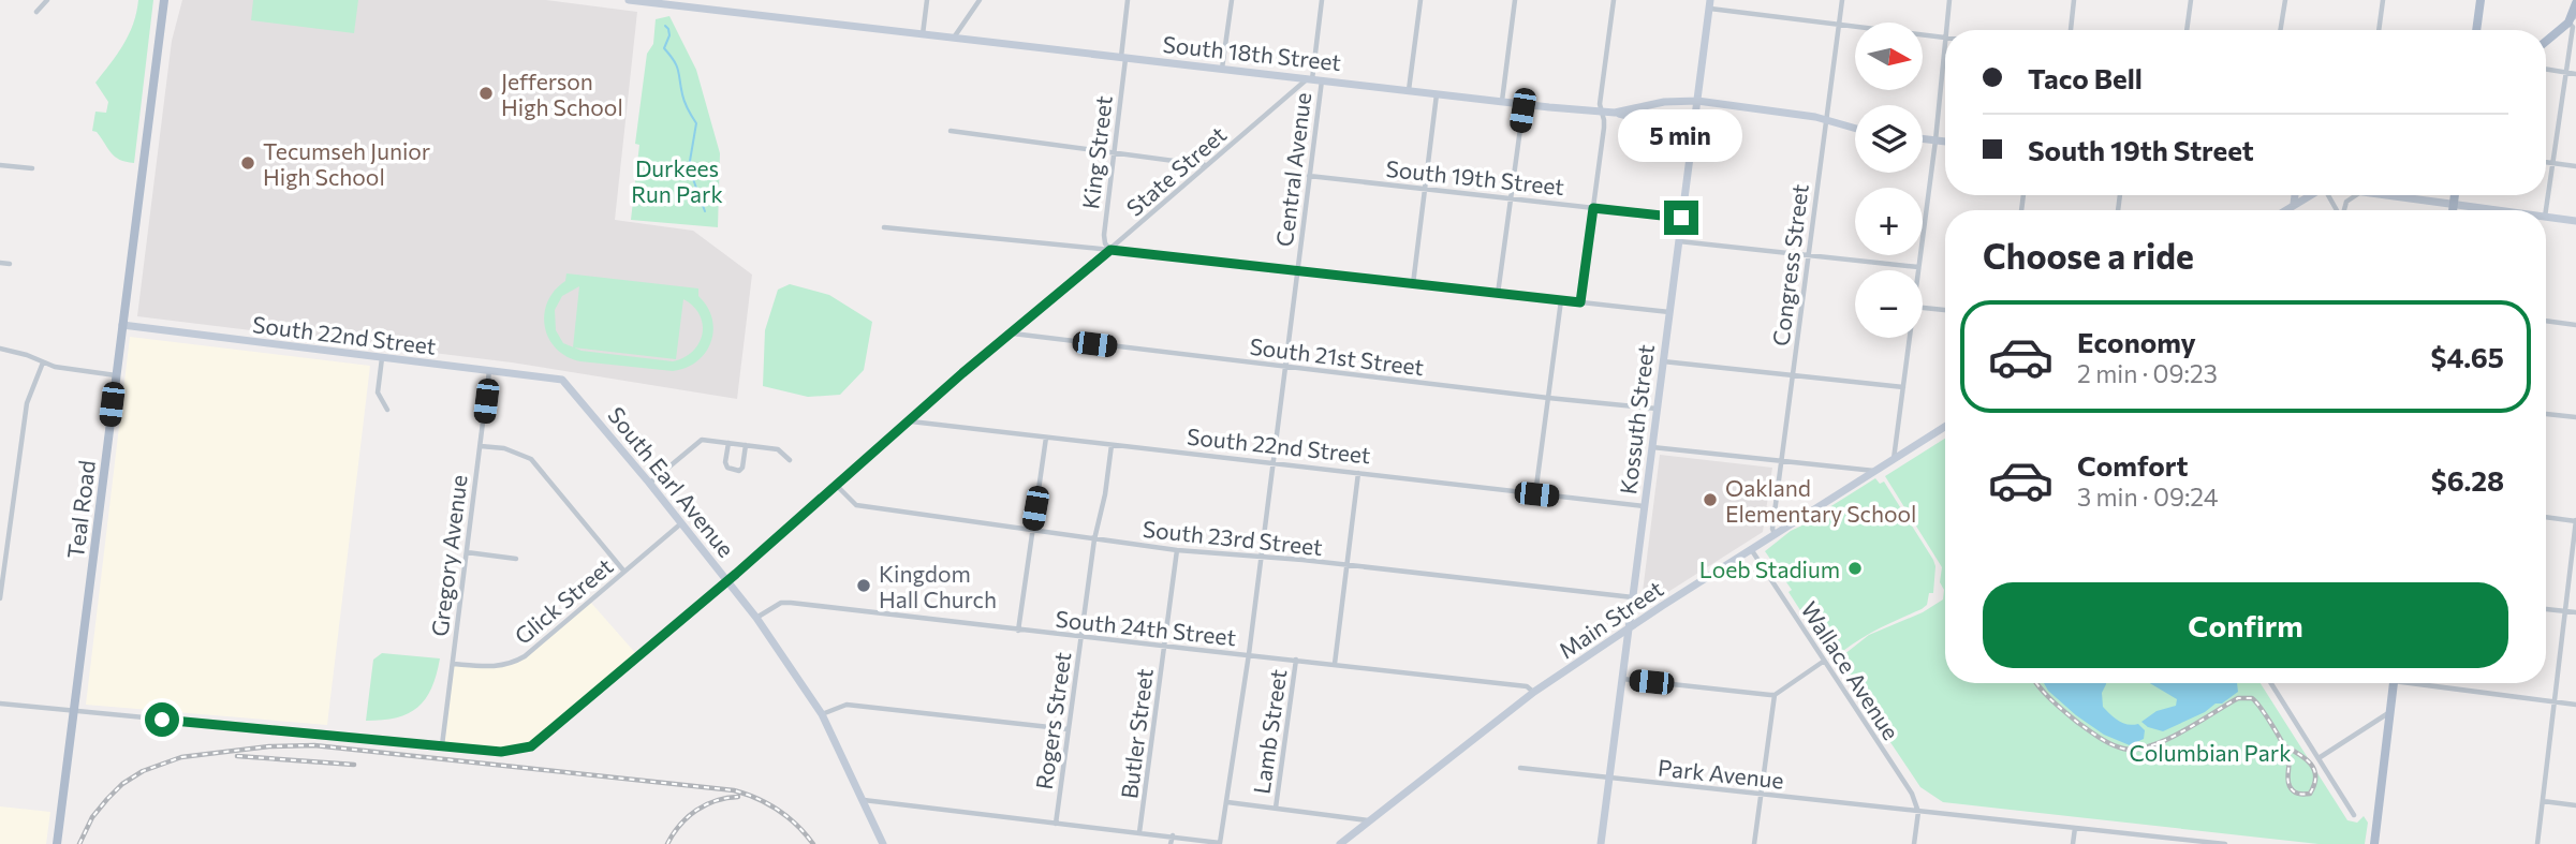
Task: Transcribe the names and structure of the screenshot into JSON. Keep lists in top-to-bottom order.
{
  "streets": {
    "main road": [
      "South 18th Street",
      "South 22nd Street",
      "Kossuth Street",
      "South Earl Avenue",
      "Teal Road",
      "Main Street"
    ],
    "street": [
      "King Street",
      "Central Avenue",
      "State Street",
      "South 19th Street",
      "Congress Street",
      "South 21st Street",
      "South 23rd Street",
      "Gregory Avenue",
      "Glick Street",
      "South 24th Street",
      "Wallace Avenue",
      "Rogers Street",
      "Lamb Street",
      "Butler Street",
      "Park Avenue"
    ]
  },
  "crossings": [
    ["South 18th Street", "King Street"],
    ["South 18th Street", "Central Avenue"],
    ["South 18th Street", "State Street"],
    ["South 18th Street", "Congress Street"],
    ["South 18th Street", "Kossuth Street"],
    ["King Street", "State Street"],
    ["Central Avenue", "State Street"],
    ["Central Avenue", "South 19th Street"],
    ["Central Avenue", "South 22nd Street"],
    ["Central Avenue", "South 21st Street"],
    ["Central Avenue", "South 23rd Street"],
    ["Central Avenue", "South 24th Street"],
    ["State Street", "South 22nd Street"],
    ["State Street", "South 21st Street"],
    ["State Street", "South Earl Avenue"],
    ["State Street", "South 23rd Street"],
    ["State Street", "Gregory Avenue"],
    ["South 19th Street", "Kossuth Street"],
    ["Congress Street", "Main Street"],
    ["South 22nd Street", "Kossuth Street"],
    ["South 22nd Street", "South Earl Avenue"],
    ["South 22nd Street", "Teal Road"],
    ["South 22nd Street", "Gregory Avenue"],
    ["South 22nd Street", "Rogers Street"],
    ["South 21st Street", "Kossuth Street"],
    ["Kossuth Street", "South 23rd Street"],
    ["Kossuth Street", "Main Street"],
    ["Kossuth Street", "Park Avenue"],
    ["South Earl Avenue", "Glick Street"],
    ["South Earl Avenue", "South 24th Street"],
    ["South 23rd Street", "Rogers Street"],
    ["South 23rd Street", "Butler Street"],
    ["Gregory Avenue", "Glick Street"],
    ["Main Street", "South 24th Street"],
    ["Main Street", "Wallace Avenue"],
    ["South 24th Street", "Rogers Street"],
    ["South 24th Street", "Lamb Street"],
    ["South 24th Street", "Butler Street"],
    ["Wallace Avenue", "Park Avenue"]
  ],
  "parks": ["Durkees Run Park", "Columbian Park"],
  "places": [
    "Jefferson High School",
    "Tecumseh Junior High School",
    "Oakland Elementary School",
    "Loeb Stadium",
    "Kingdom Hall Church"
  ],
  "north": "right",
  "page": {
    "map_buttons": ["+", "−"],
    "banner": ["Taco Bell", "South 19th Street"],
    "bubble": "5 min",
    "heading": "Choose a ride",
    "list": [
      {
        "name": "Economy",
        "note": "2 min · 09:23",
        "value": "$4.65"
      },
      {
        "name": "Comfort",
        "note": "3 min · 09:24",
        "value": "$6.28"
      }
    ],
    "buttons": "Confirm"
  }
}
